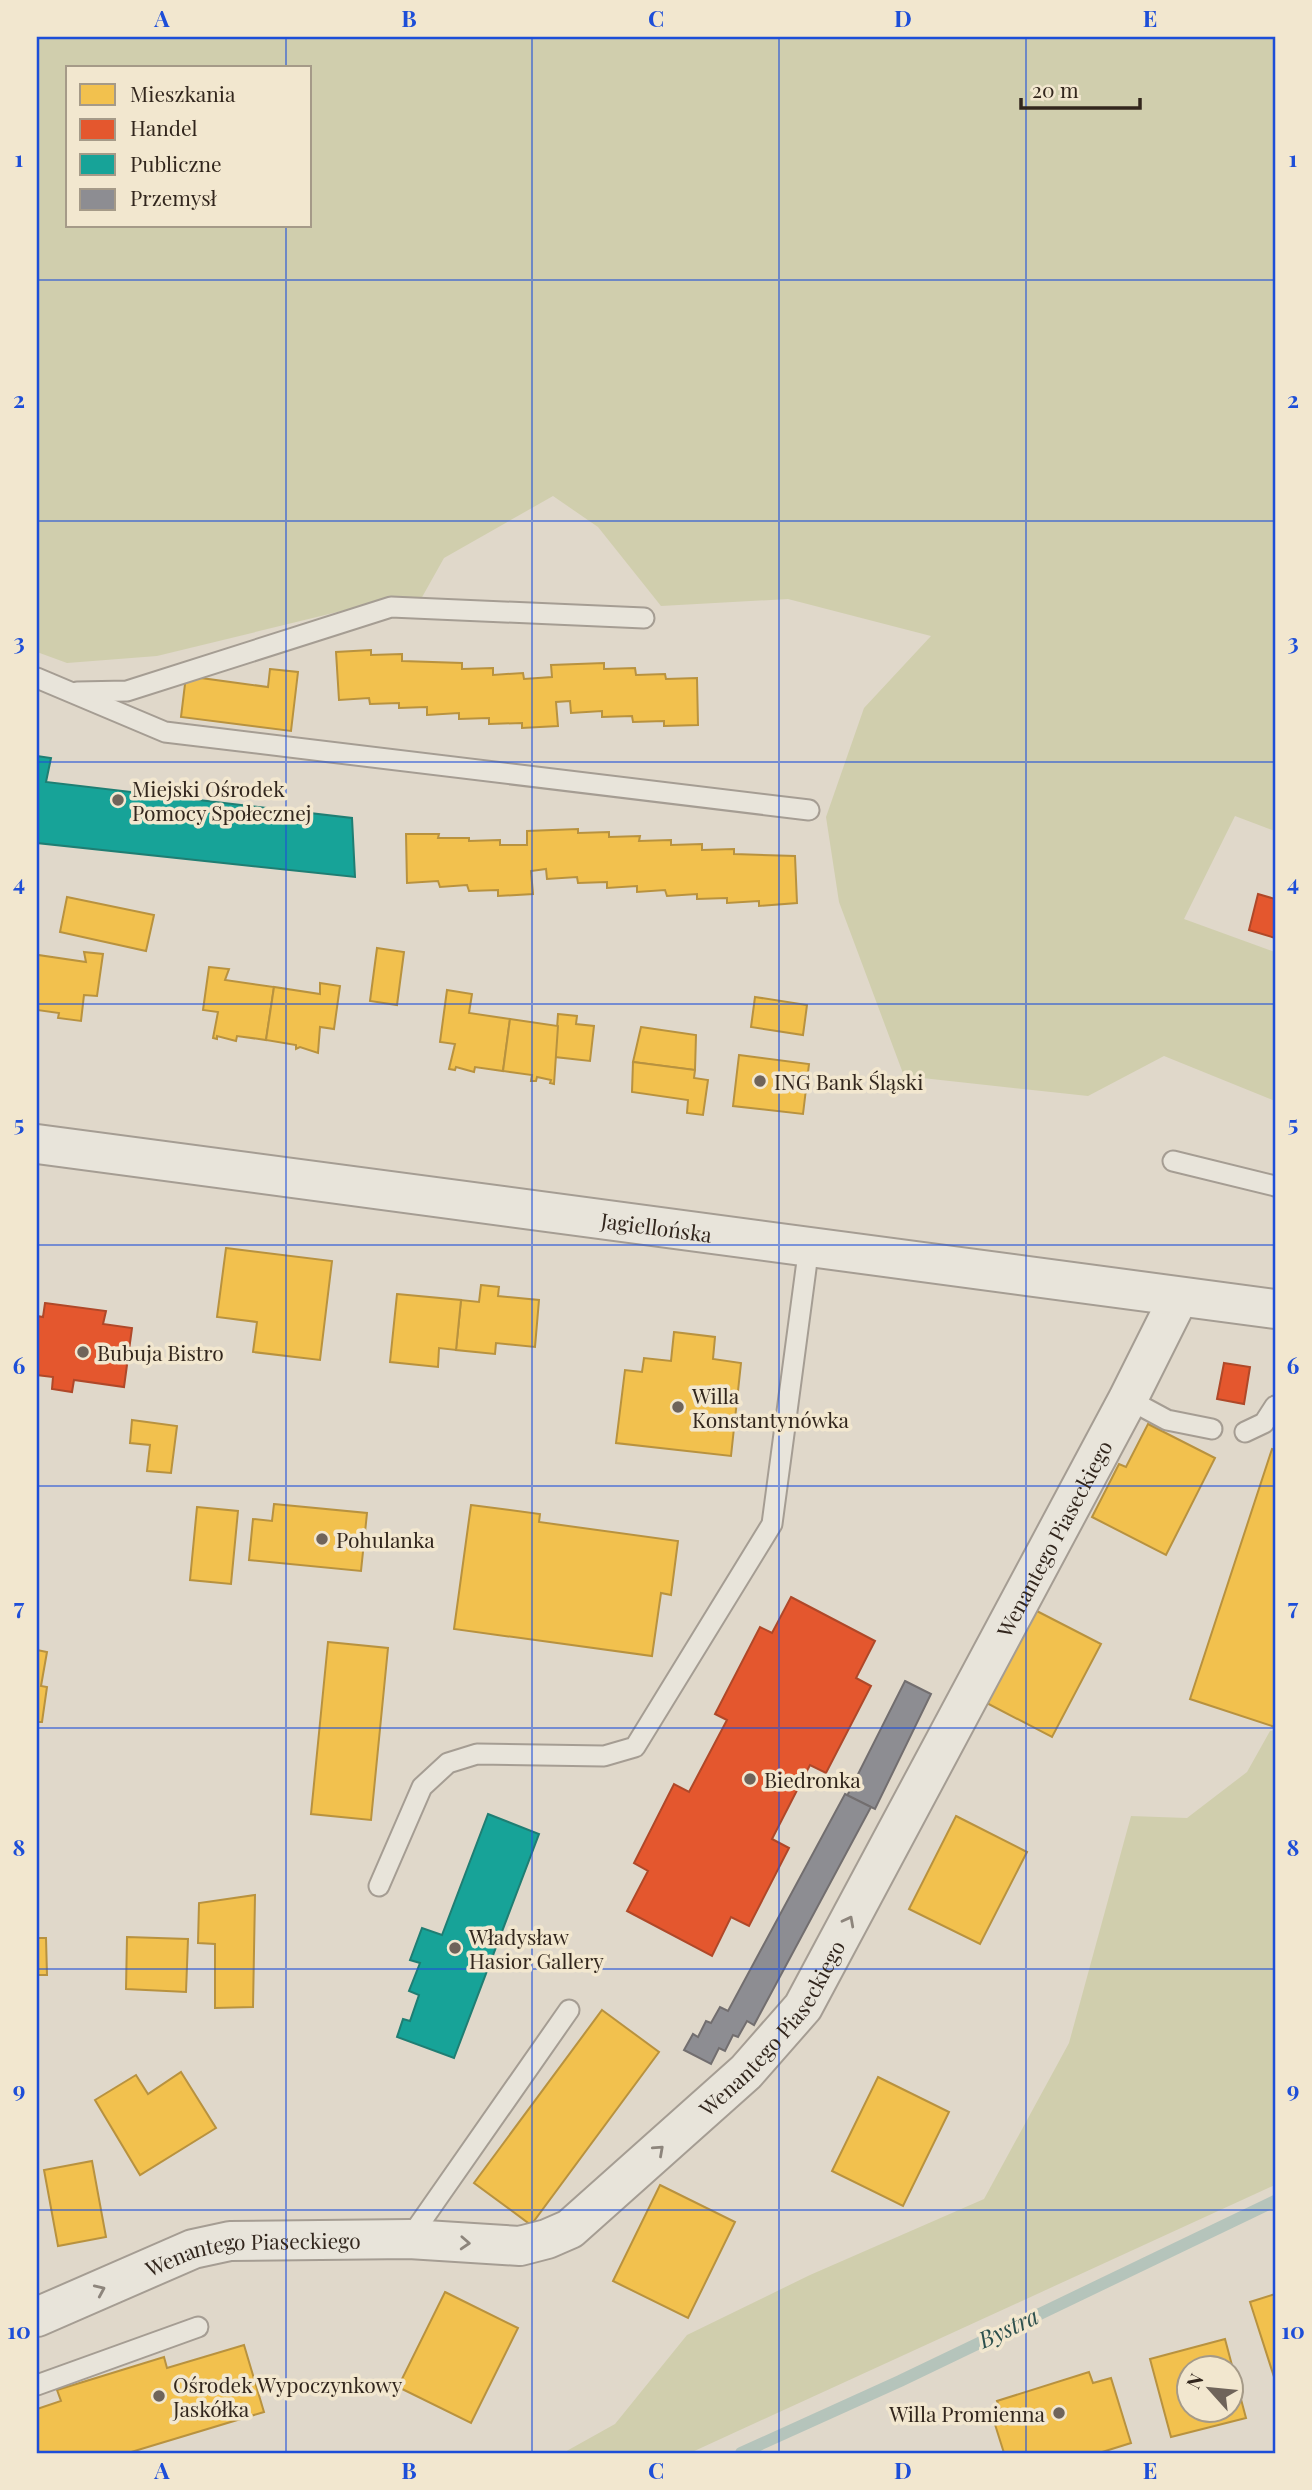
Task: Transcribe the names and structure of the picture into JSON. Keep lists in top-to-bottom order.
{
  "streets": {
    "street": ["Jagiellońska", "Wenantego Piaseckiego"]
  },
  "crossings": [
    ["Jagiellońska", "Wenantego Piaseckiego"]
  ],
  "one_way": ["Wenantego Piaseckiego"],
  "water": ["Bystra"],
  "places": [
    "Miejski Ośrodek Pomocy Społecznej",
    "ING Bank Śląski",
    "Bubuja Bistro",
    "Willa Konstantynówka",
    "Pohulanka",
    "Biedronka",
    "Władysław Hasior Gallery",
    "Ośrodek Wypoczynkowy Jaskółka",
    "Willa Promienna"
  ],
  "legend": [
    "Mieszkania",
    "Handel",
    "Publiczne",
    "Przemysł"
  ],
  "scale_bar": "20 m",
  "north": "top left",
  "grid": {
    "columns": [
      "A",
      "B",
      "C",
      "D",
      "E"
    ],
    "rows": [
      "1",
      "2",
      "3",
      "4",
      "5",
      "6",
      "7",
      "8",
      "9",
      "10"
    ]
  }
}
